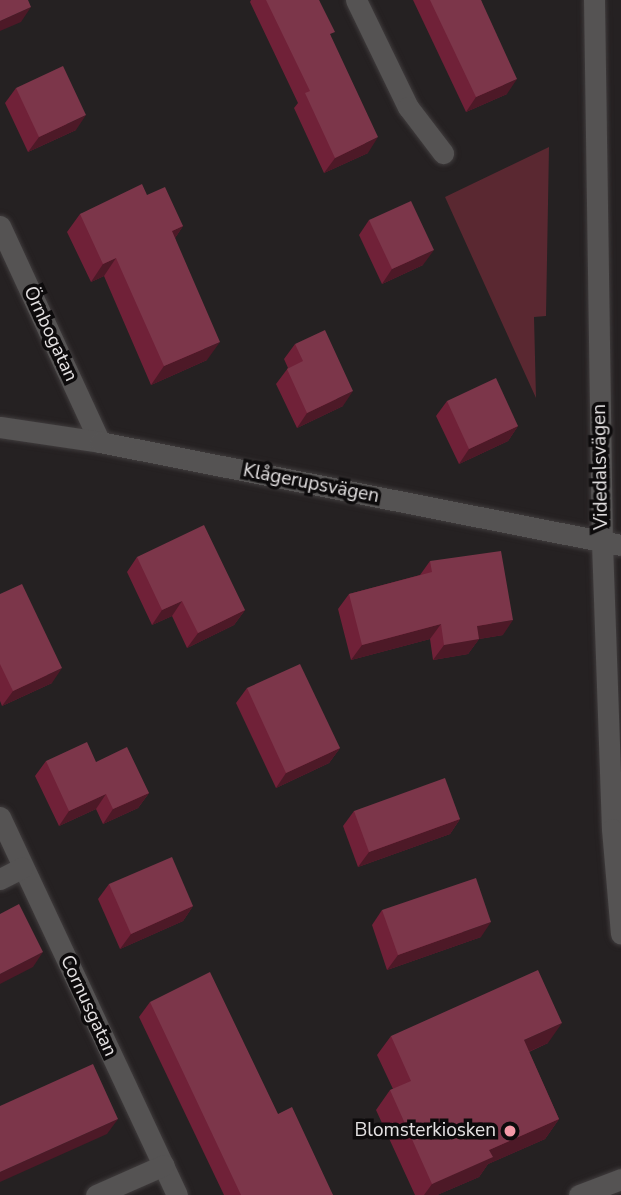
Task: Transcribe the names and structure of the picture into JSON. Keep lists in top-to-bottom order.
{
  "streets": {
    "street": [
      "Örnbogatan",
      "Videdalsvägen",
      "Klågerupsvägen",
      "Cornusgatan"
    ]
  },
  "crossings": [
    ["Örnbogatan", "Klågerupsvägen"],
    ["Videdalsvägen", "Klågerupsvägen"]
  ],
  "places": ["Blomsterkiosken"]
}
